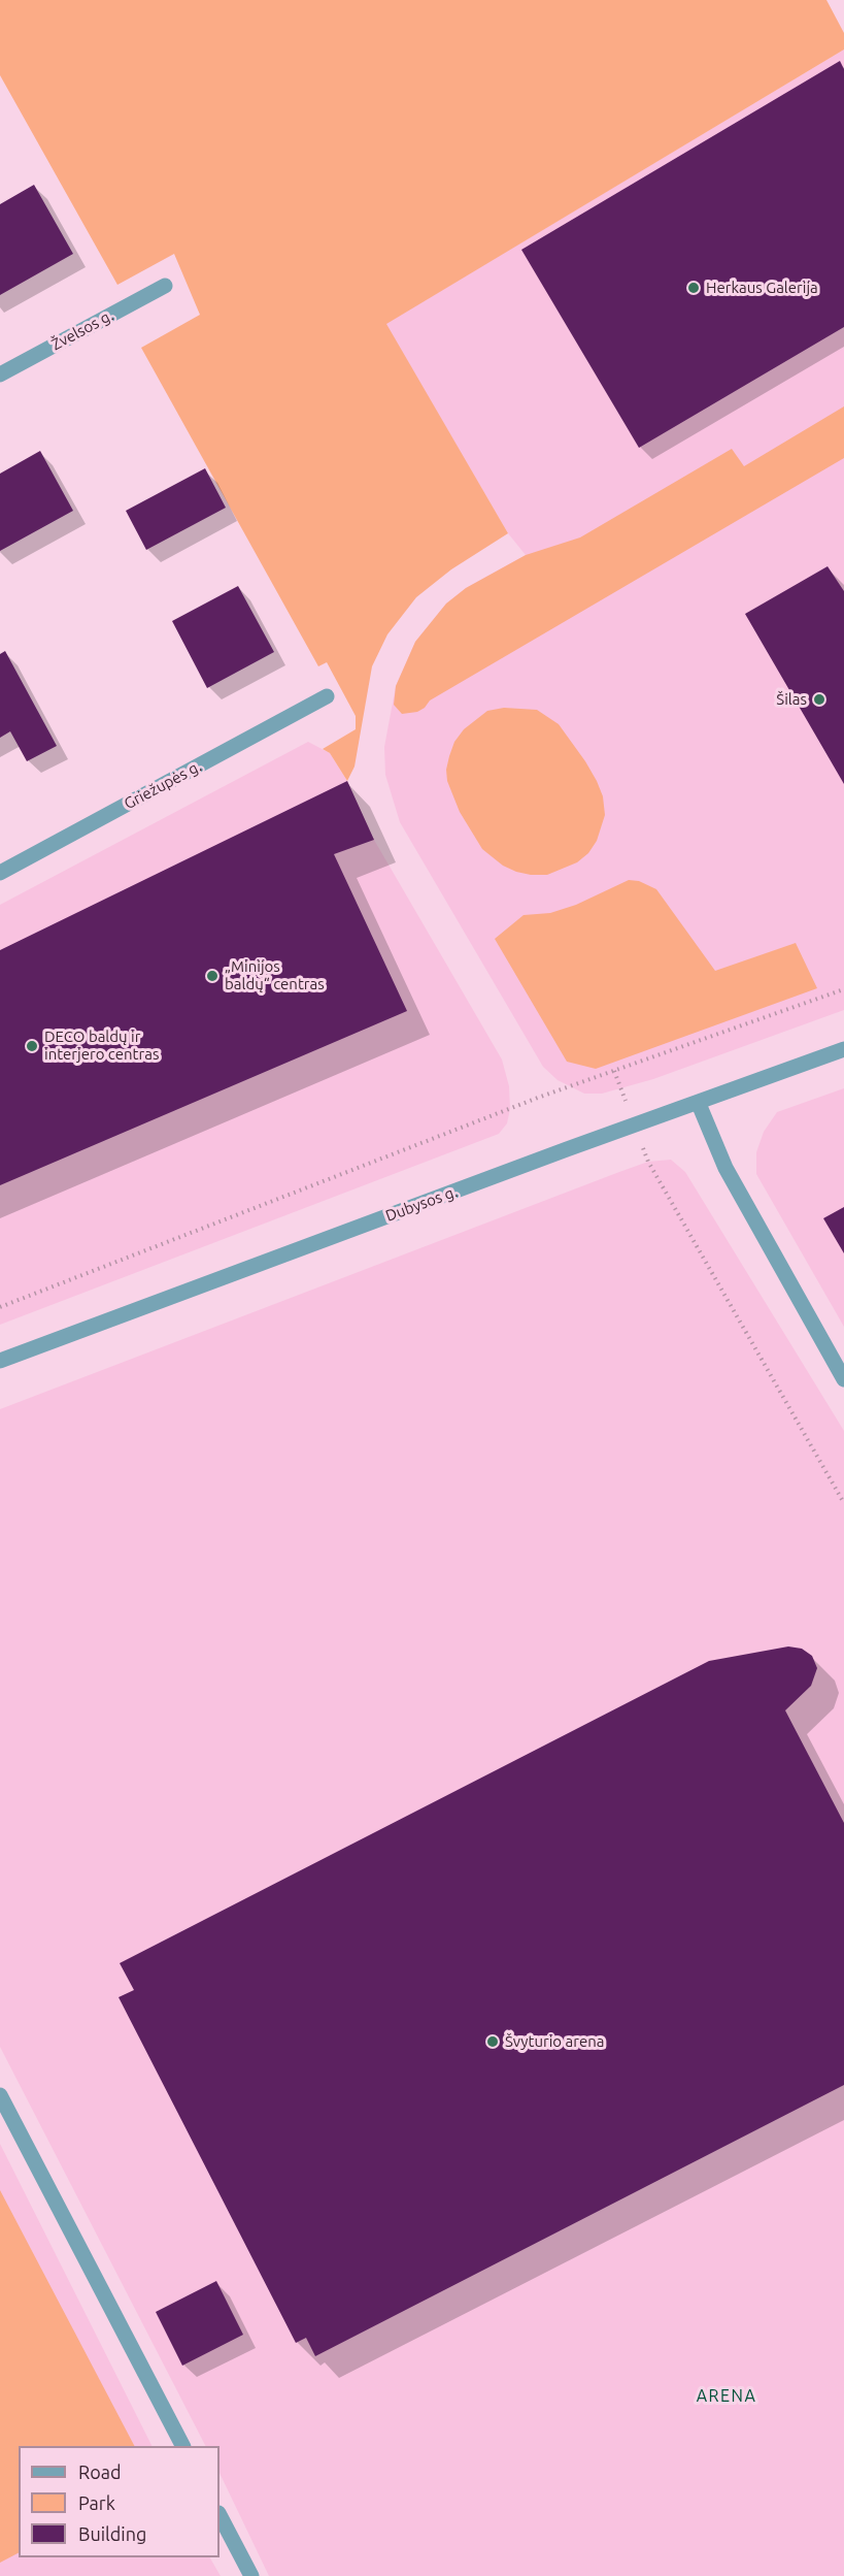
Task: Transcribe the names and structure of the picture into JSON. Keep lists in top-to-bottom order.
{
  "streets": {
    "street": ["Žvelsos g.", "Griežupės g.", "Dubysos g."]
  },
  "districts": ["ARENA"],
  "places": [
    "Herkaus Galerija",
    "Šilas",
    "„Minijos baldų“ centras",
    "DECO baldų ir interjero centras",
    "Švyturio arena"
  ],
  "legend": ["Road", "Park", "Building"]
}
